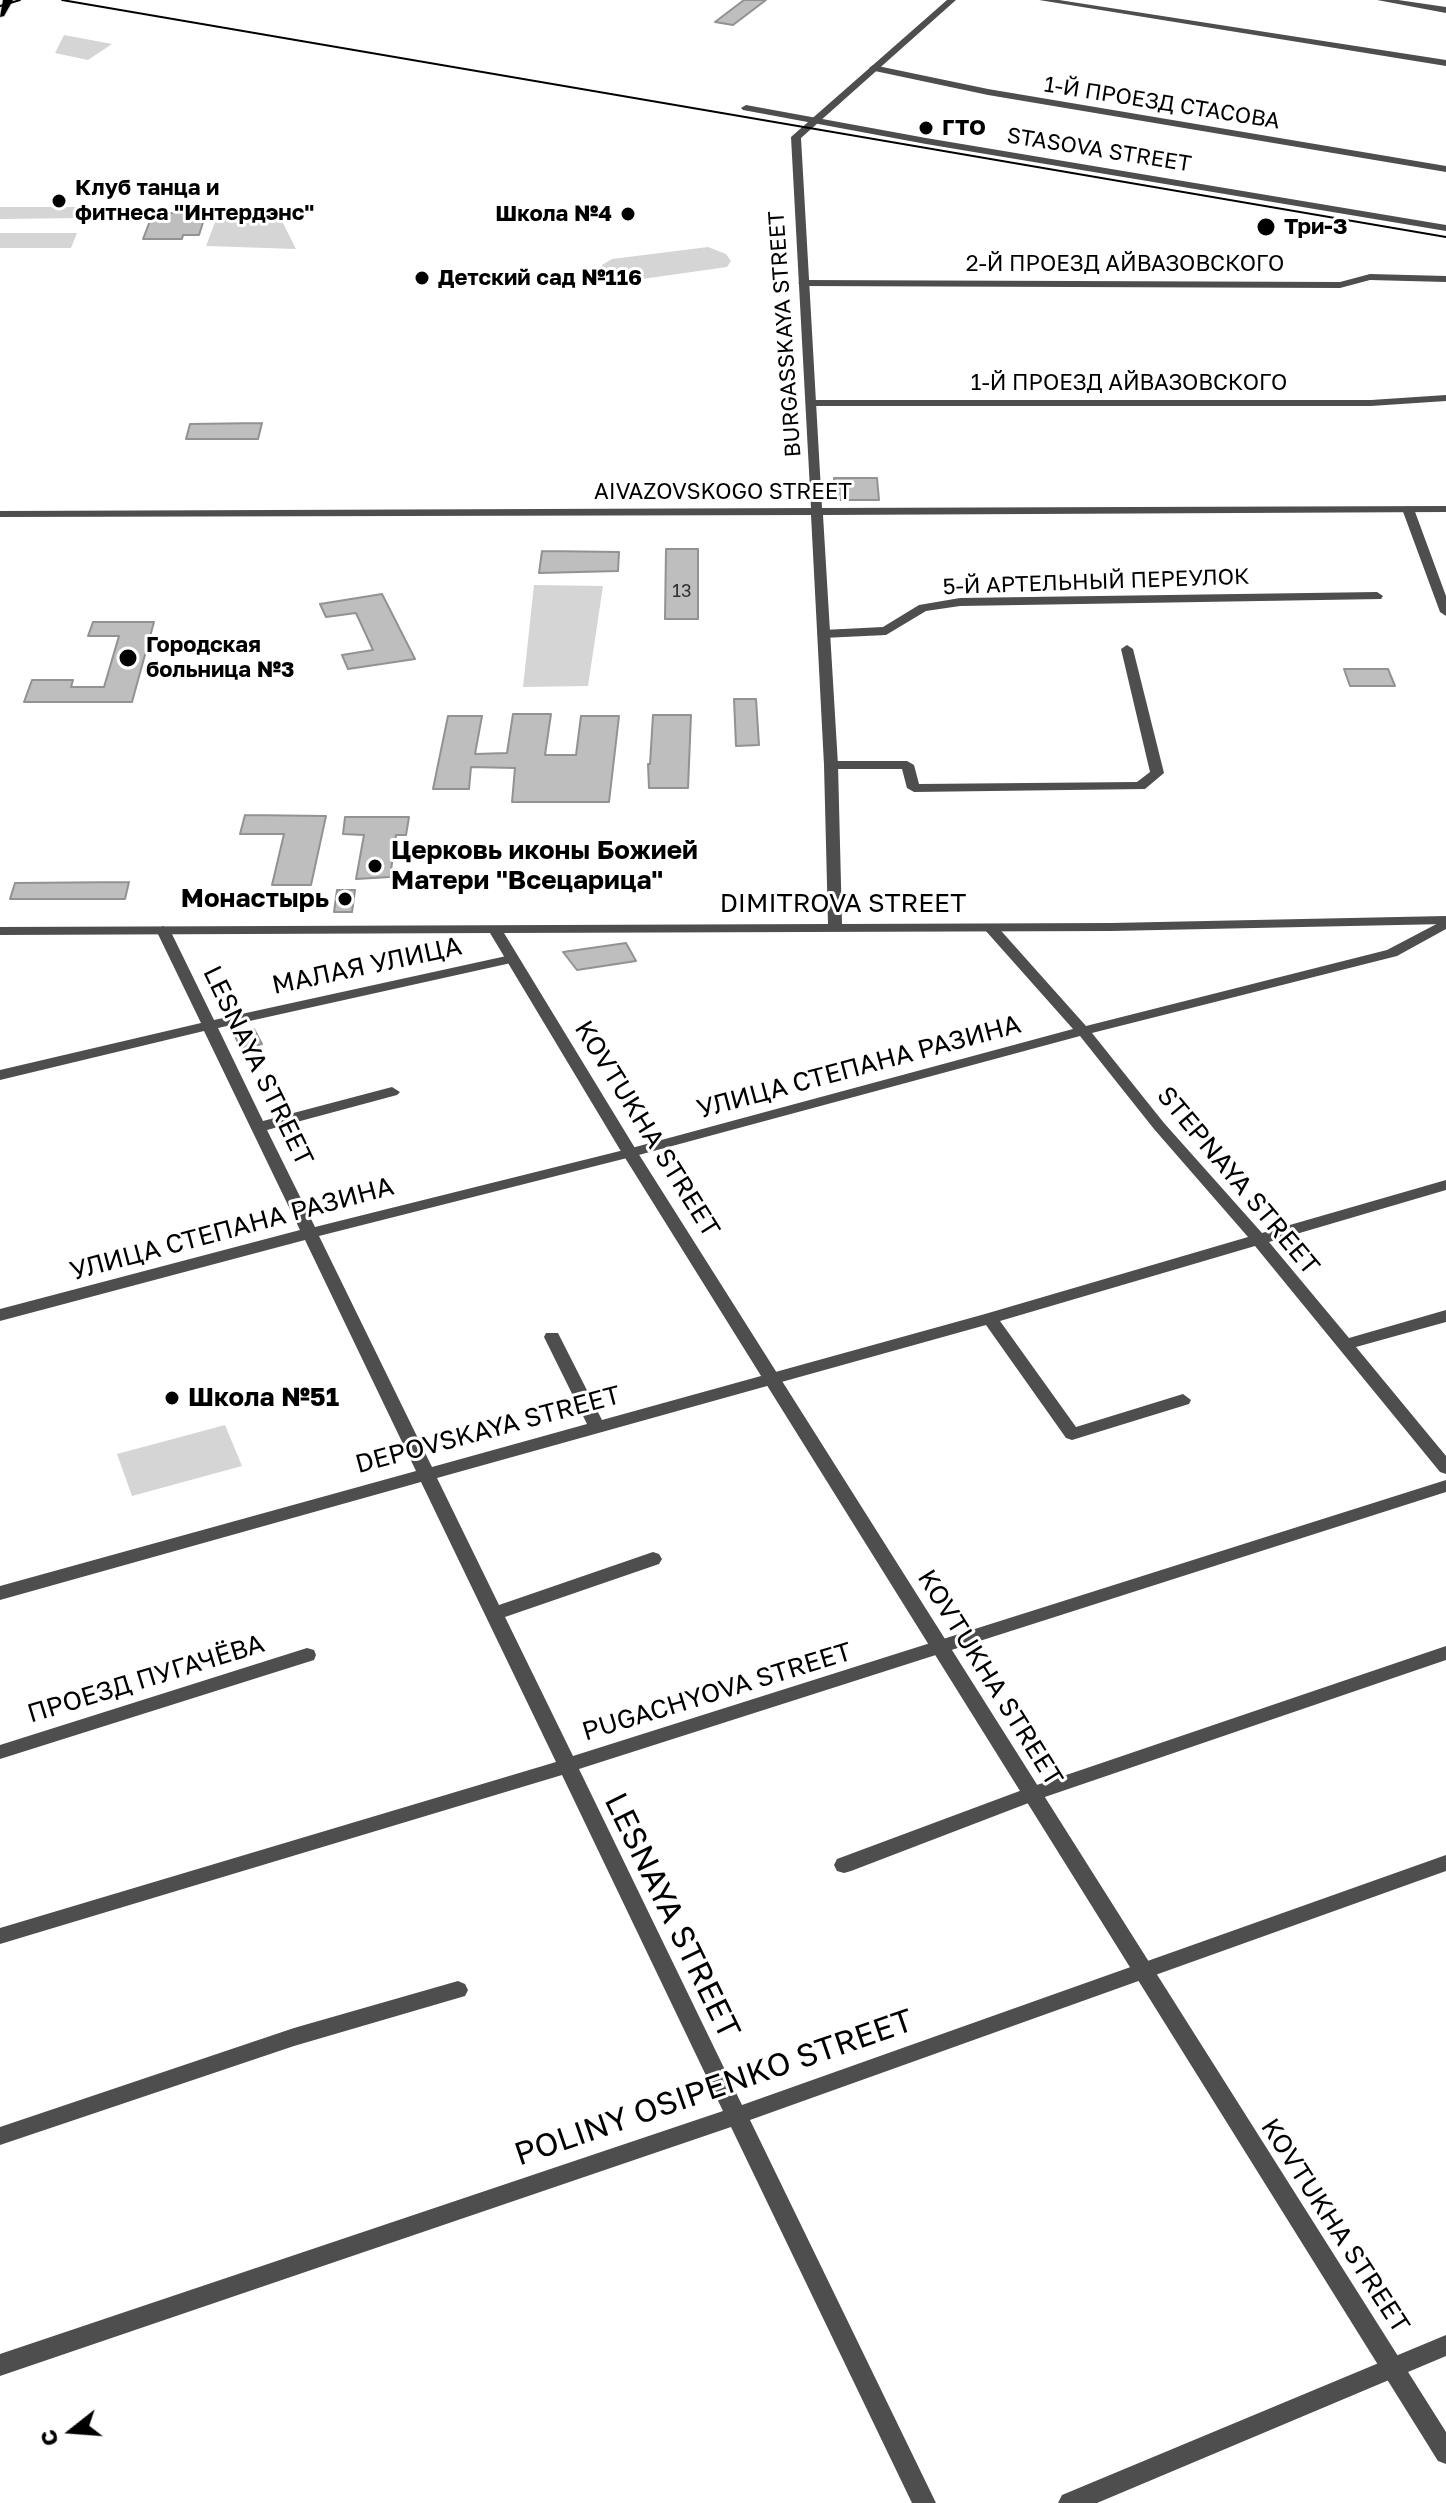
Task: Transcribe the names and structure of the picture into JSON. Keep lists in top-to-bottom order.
{
  "streets": {
    "street": [
      "1-Й ПРОЕЗД СТАСОВА",
      "STASOVA STREET",
      "2-Й ПРОЕЗД АЙВАЗОВСКОГО",
      "BURGASSKAYA STREET",
      "1-Й ПРОЕЗД АЙВАЗОВСКОГО",
      "AIVAZOVSKOGO STREET",
      "5-Й АРТЕЛЬНЫЙ ПЕРЕУЛОК",
      "DIMITROVA STREET",
      "МАЛАЯ УЛИЦА",
      "LESNAYA STREET",
      "УЛИЦА СТЕПАНА РАЗИНА",
      "KOVTUKHA STREET",
      "STEPNAYA STREET",
      "DEPOVSKAYA STREET",
      "ПРОЕЗД ПУГАЧЁВА",
      "PUGACHYOVA STREET",
      "POLINY OSIPENKO STREET"
    ]
  },
  "crossings": [
    ["1-Й ПРОЕЗД СТАСОВА", "BURGASSKAYA STREET"],
    ["STASOVA STREET", "BURGASSKAYA STREET"],
    ["2-Й ПРОЕЗД АЙВАЗОВСКОГО", "BURGASSKAYA STREET"],
    ["BURGASSKAYA STREET", "1-Й ПРОЕЗД АЙВАЗОВСКОГО"],
    ["BURGASSKAYA STREET", "AIVAZOVSKOGO STREET"],
    ["BURGASSKAYA STREET", "5-Й АРТЕЛЬНЫЙ ПЕРЕУЛОК"],
    ["BURGASSKAYA STREET", "DIMITROVA STREET"],
    ["DIMITROVA STREET", "LESNAYA STREET"],
    ["DIMITROVA STREET", "УЛИЦА СТЕПАНА РАЗИНА"],
    ["DIMITROVA STREET", "KOVTUKHA STREET"],
    ["DIMITROVA STREET", "STEPNAYA STREET"],
    ["МАЛАЯ УЛИЦА", "LESNAYA STREET"],
    ["МАЛАЯ УЛИЦА", "KOVTUKHA STREET"],
    ["LESNAYA STREET", "УЛИЦА СТЕПАНА РАЗИНА"],
    ["LESNAYA STREET", "DEPOVSKAYA STREET"],
    ["LESNAYA STREET", "PUGACHYOVA STREET"],
    ["LESNAYA STREET", "POLINY OSIPENKO STREET"],
    ["УЛИЦА СТЕПАНА РАЗИНА", "KOVTUKHA STREET"],
    ["УЛИЦА СТЕПАНА РАЗИНА", "STEPNAYA STREET"],
    ["KOVTUKHA STREET", "DEPOVSKAYA STREET"],
    ["KOVTUKHA STREET", "PUGACHYOVA STREET"],
    ["KOVTUKHA STREET", "POLINY OSIPENKO STREET"],
    ["STEPNAYA STREET", "DEPOVSKAYA STREET"]
  ],
  "places": [
    "ГТО",
    "Клуб танца и фитнеса \"Интердэнс\"",
    "Школа №4",
    "Три-З",
    "Детский сад №116",
    "Городская больница №3",
    "Церковь иконы Божией Матери \"Всецарица\"",
    "Монастырь",
    "Школа №51"
  ],
  "house_numbers": ["13"],
  "north": "left"
}
